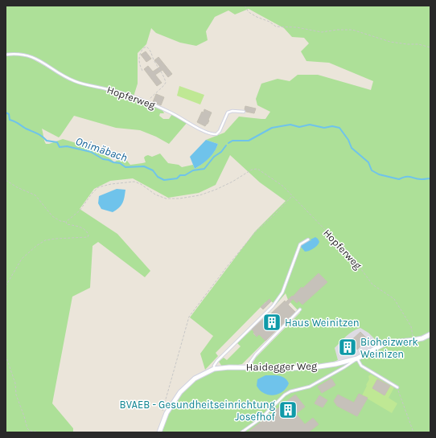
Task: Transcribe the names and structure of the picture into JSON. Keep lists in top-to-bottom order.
{
  "streets": {
    "street": ["Haidegger Weg"],
    "lane": ["Hopferweg"]
  },
  "crossings": [
    ["Hopferweg", "Haidegger Weg"]
  ],
  "water": ["Onimäbach"],
  "places": {
    "building": ["Haus Weinitzen", "Bioheizwerk Weinizen", "BVAEB - Gesundheitseinrichtung Josefhof"]
  }
}
